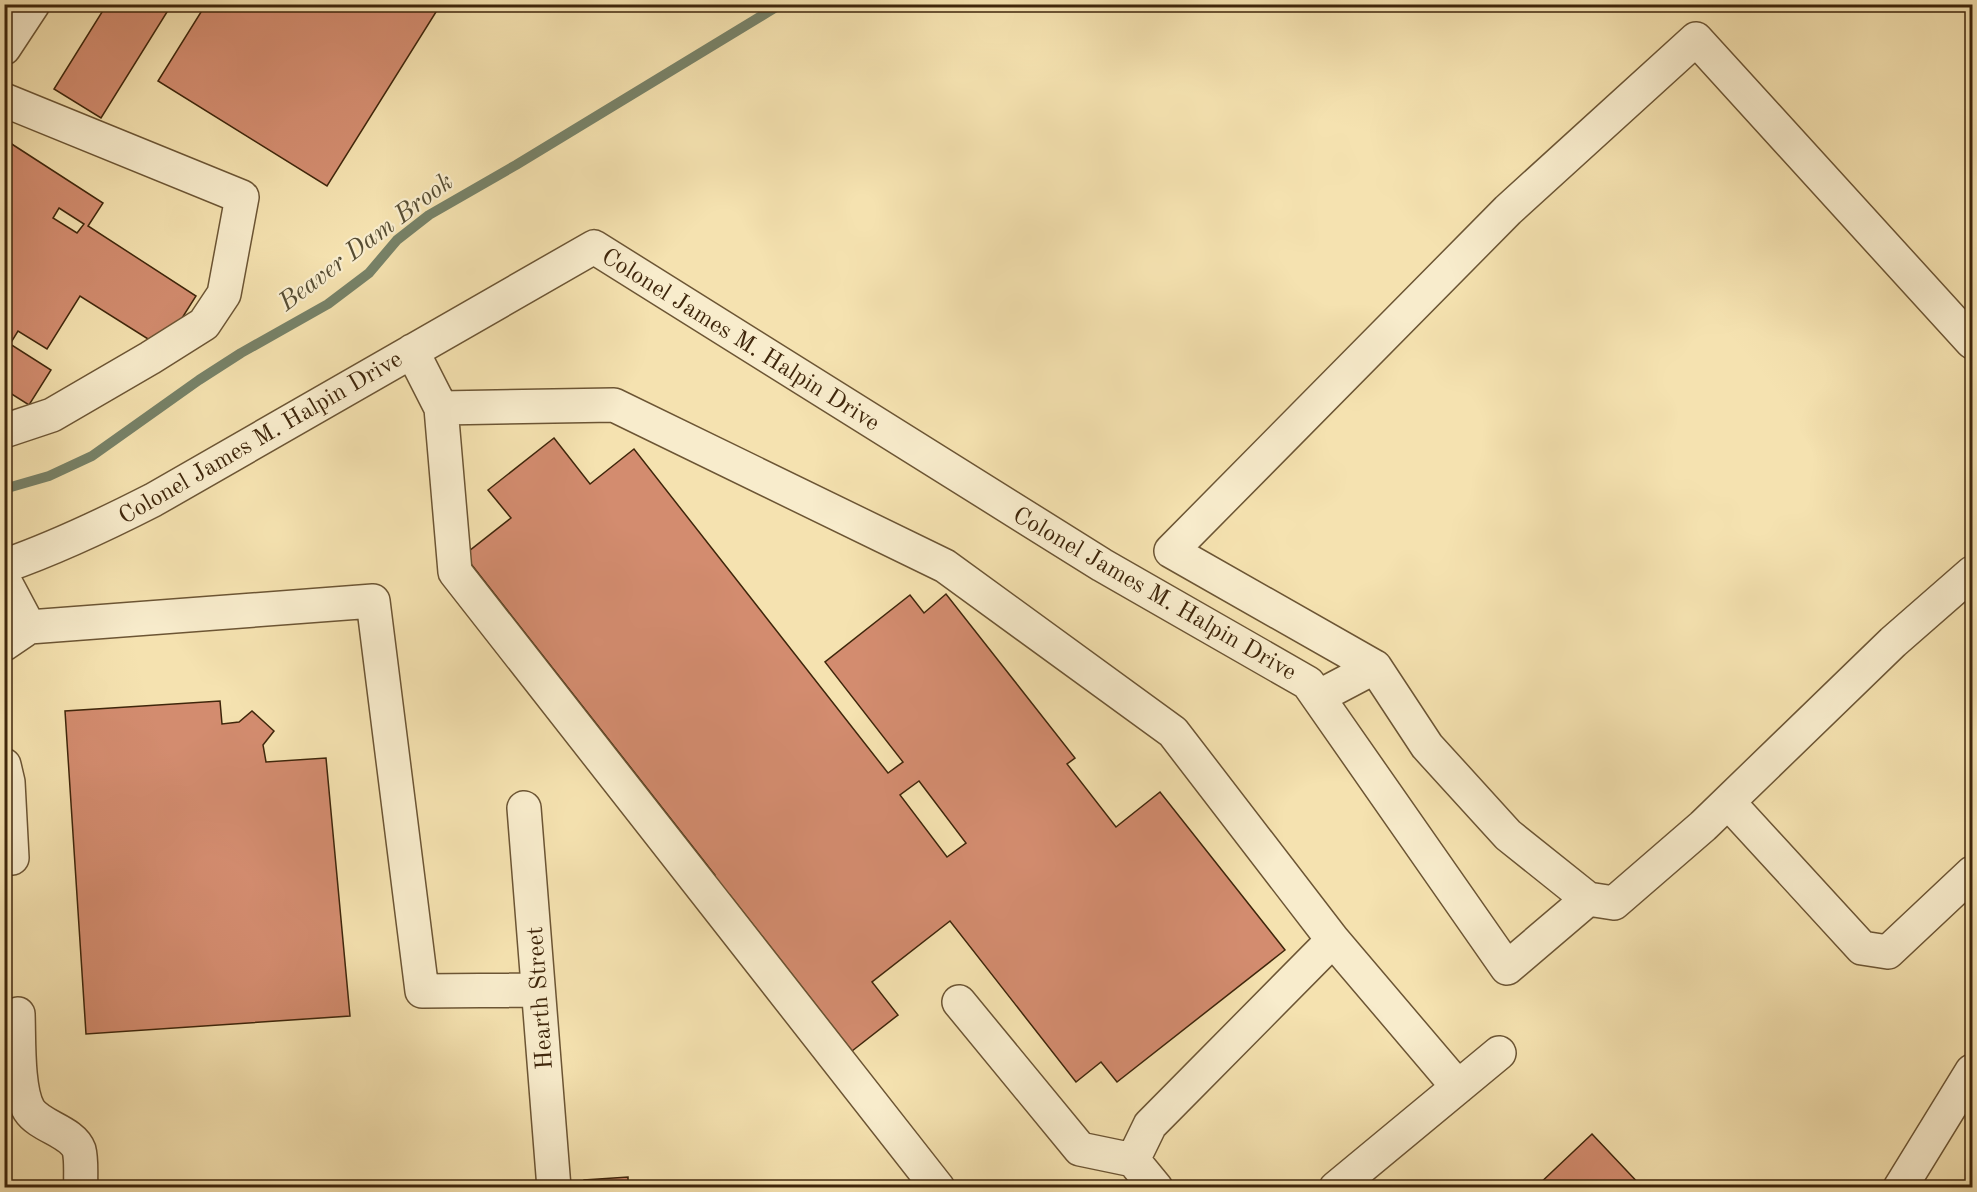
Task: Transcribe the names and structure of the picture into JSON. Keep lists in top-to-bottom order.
{
  "streets": {
    "street": ["Colonel James M. Halpin Drive", "Hearth Street"]
  },
  "water": ["Beaver Dam Brook"]
}
